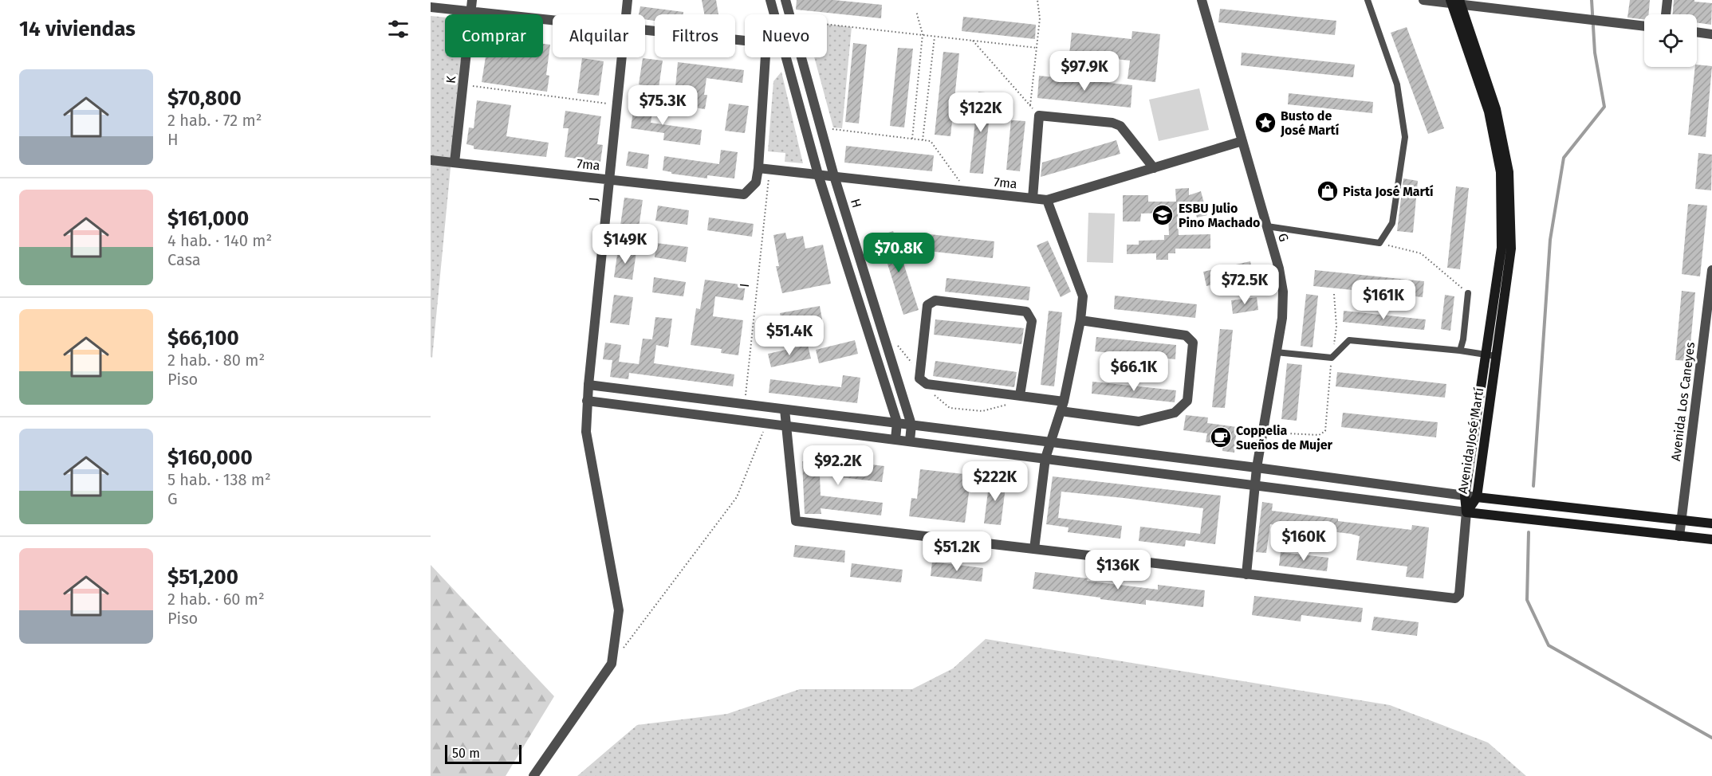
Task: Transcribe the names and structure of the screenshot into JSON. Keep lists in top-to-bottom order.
{
  "streets": {
    "main road": ["Avenida José Martí"],
    "street": [
      "K",
      "7ma",
      "J",
      "H",
      "G",
      "Avenida Los Caneyes"
    ],
    "path": ["I"]
  },
  "crossings": [
    ["K", "7ma"],
    ["7ma", "J"],
    ["7ma", "H"],
    ["7ma", "G"],
    ["7ma", "I"]
  ],
  "places": {
    "place": ["Busto de José Martí"],
    "shop": ["Pista José Martí"],
    "school or university": ["ESBU Julio Pino Machado"],
    "cafe": ["Coppelia Sueños de Mujer"]
  },
  "scale_bar": "50 m",
  "page": {
    "heading": "14 viviendas",
    "chip": [
      "Comprar",
      "Alquilar",
      "Filtros",
      "Nuevo"
    ],
    "price": [
      "$97.9K",
      "$75.3K",
      "$122K",
      "$149K",
      "$70.8K",
      "$72.5K",
      "$161K",
      "$51.4K",
      "$66.1K",
      "$92.2K",
      "$222K",
      "$160K",
      "$51.2K",
      "$136K"
    ],
    "list": [
      {
        "name": "$70,800",
        "note": "2 hab. · 72 m² · H"
      },
      {
        "name": "$161,000",
        "note": "4 hab. · 140 m² · Casa"
      },
      {
        "name": "$66,100",
        "note": "2 hab. · 80 m² · Piso"
      },
      {
        "name": "$160,000",
        "note": "5 hab. · 138 m² · G"
      },
      {
        "name": "$51,200",
        "note": "2 hab. · 60 m² · Piso"
      }
    ],
    "scale": "50 m"
  }
}
